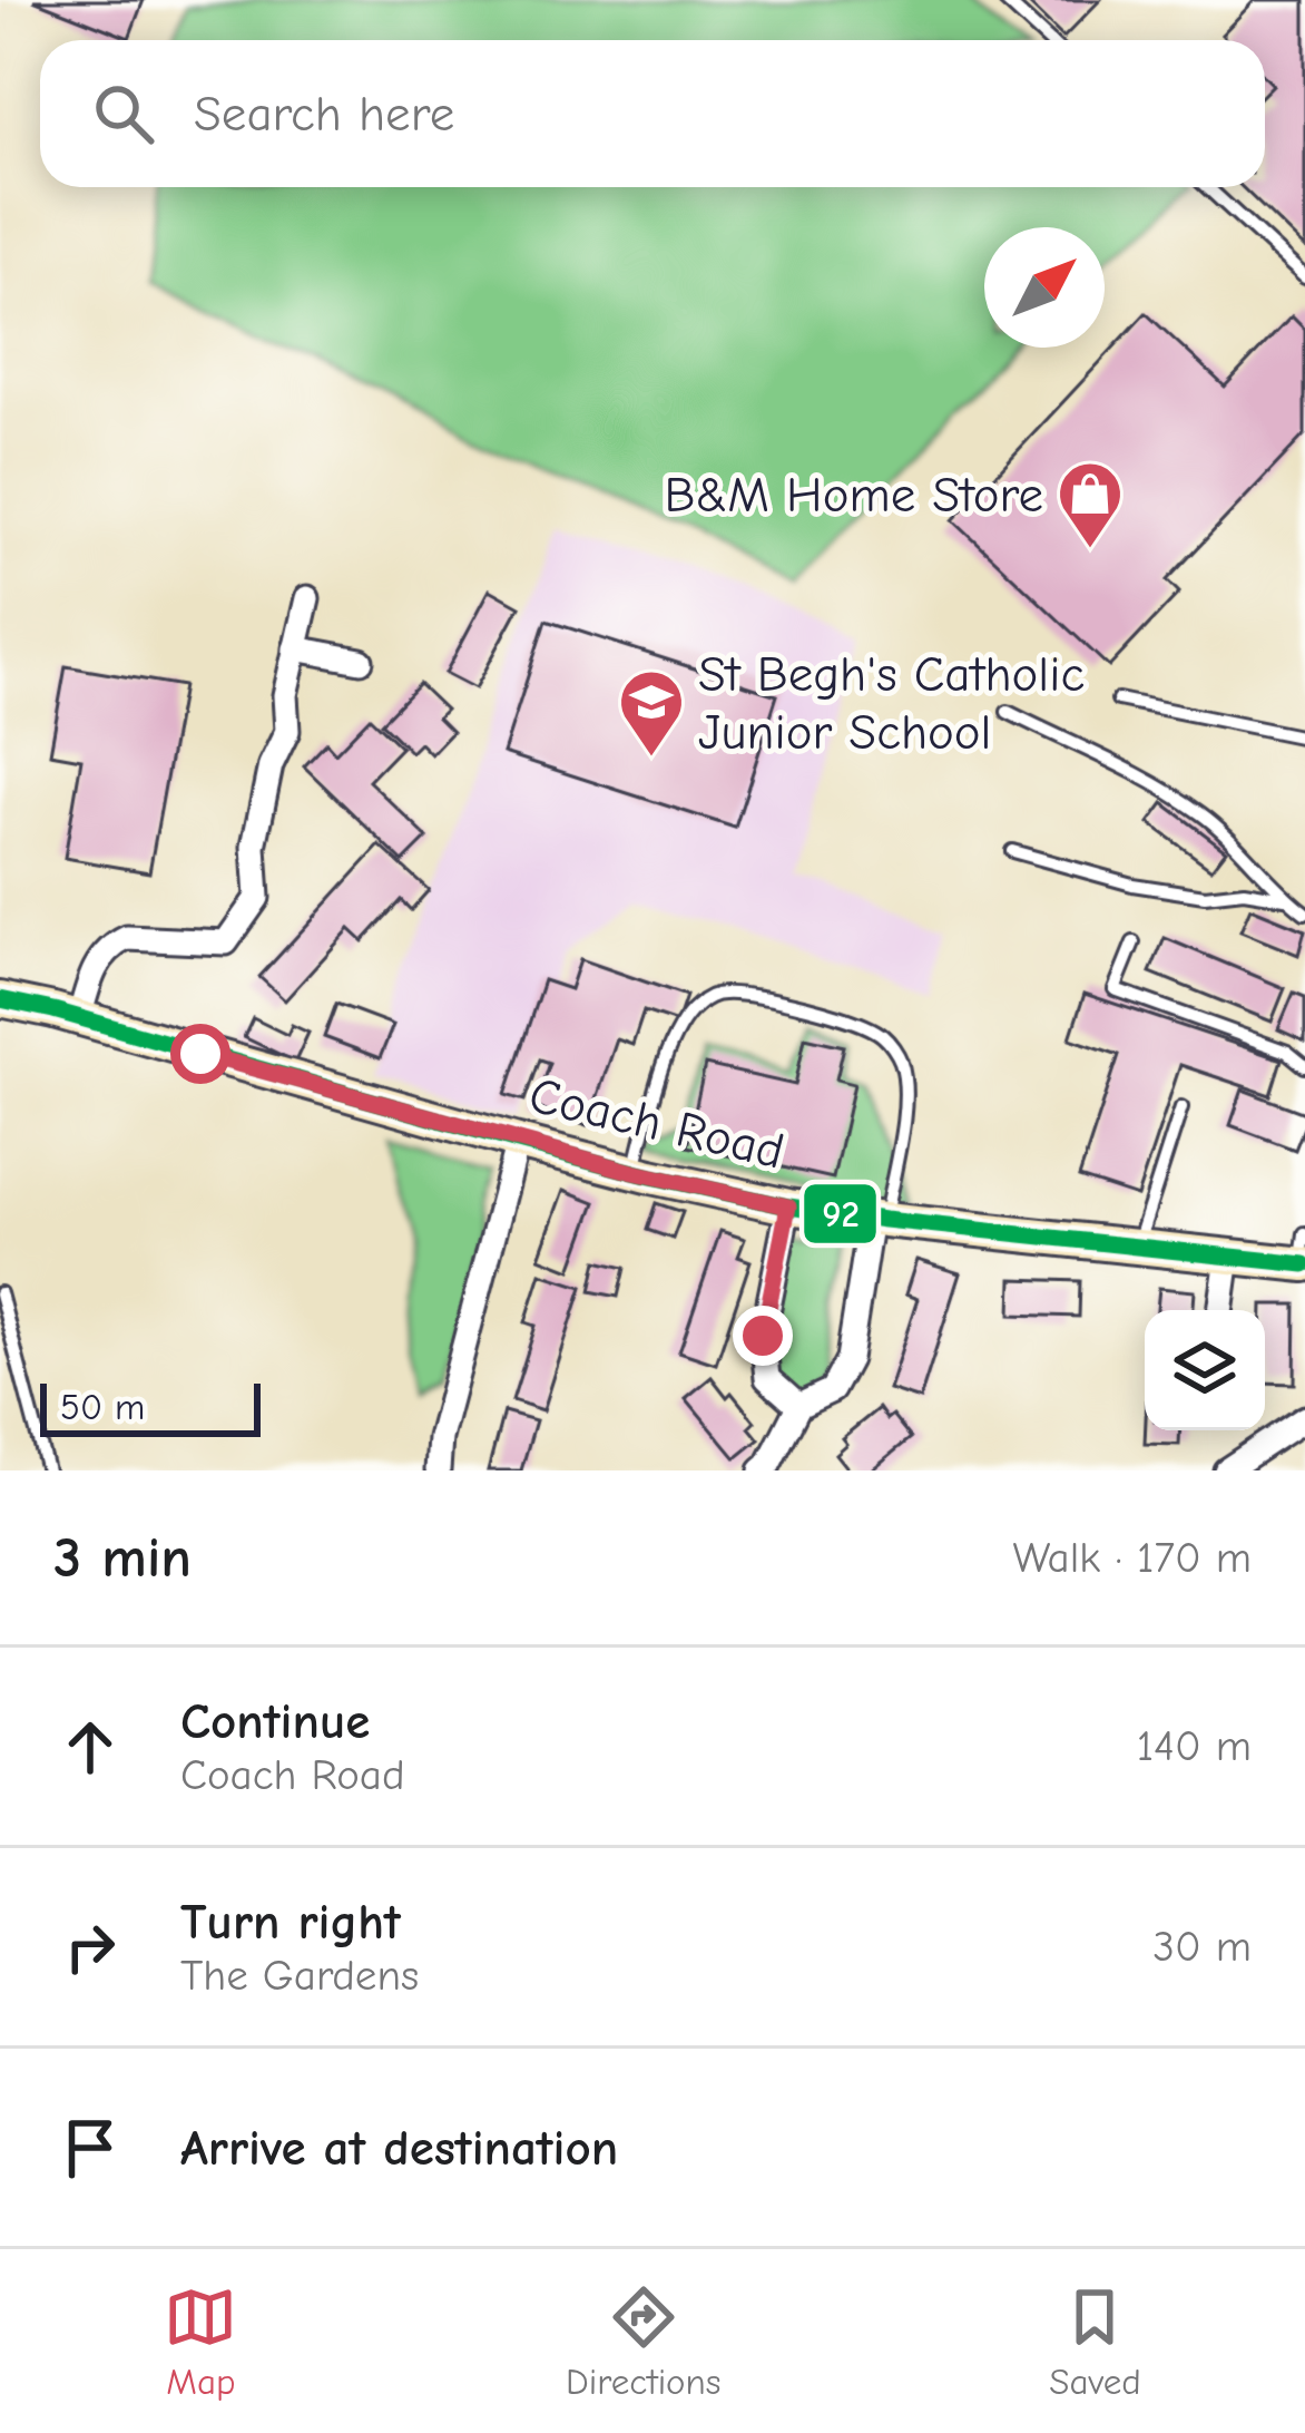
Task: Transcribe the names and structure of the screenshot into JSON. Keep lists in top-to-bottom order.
{
  "streets": {
    "street": ["Coach Road"]
  },
  "places": {
    "shop": ["B&M Home Store"],
    "school or university": ["St Begh's Catholic Junior School"]
  },
  "lines": ["transit line 92"],
  "scale_bar": "50 m",
  "north": "top right",
  "page": {
    "search": "Search here",
    "scale": "50 m",
    "heading": ["3 min", "Walk · 170 m"],
    "list": [
      ["Continue", "Coach Road", "140 m"],
      ["Turn right", "The Gardens", "30 m"],
      "Arrive at destination"
    ],
    "nav": ["Map", "Directions", "Saved"]
  }
}
